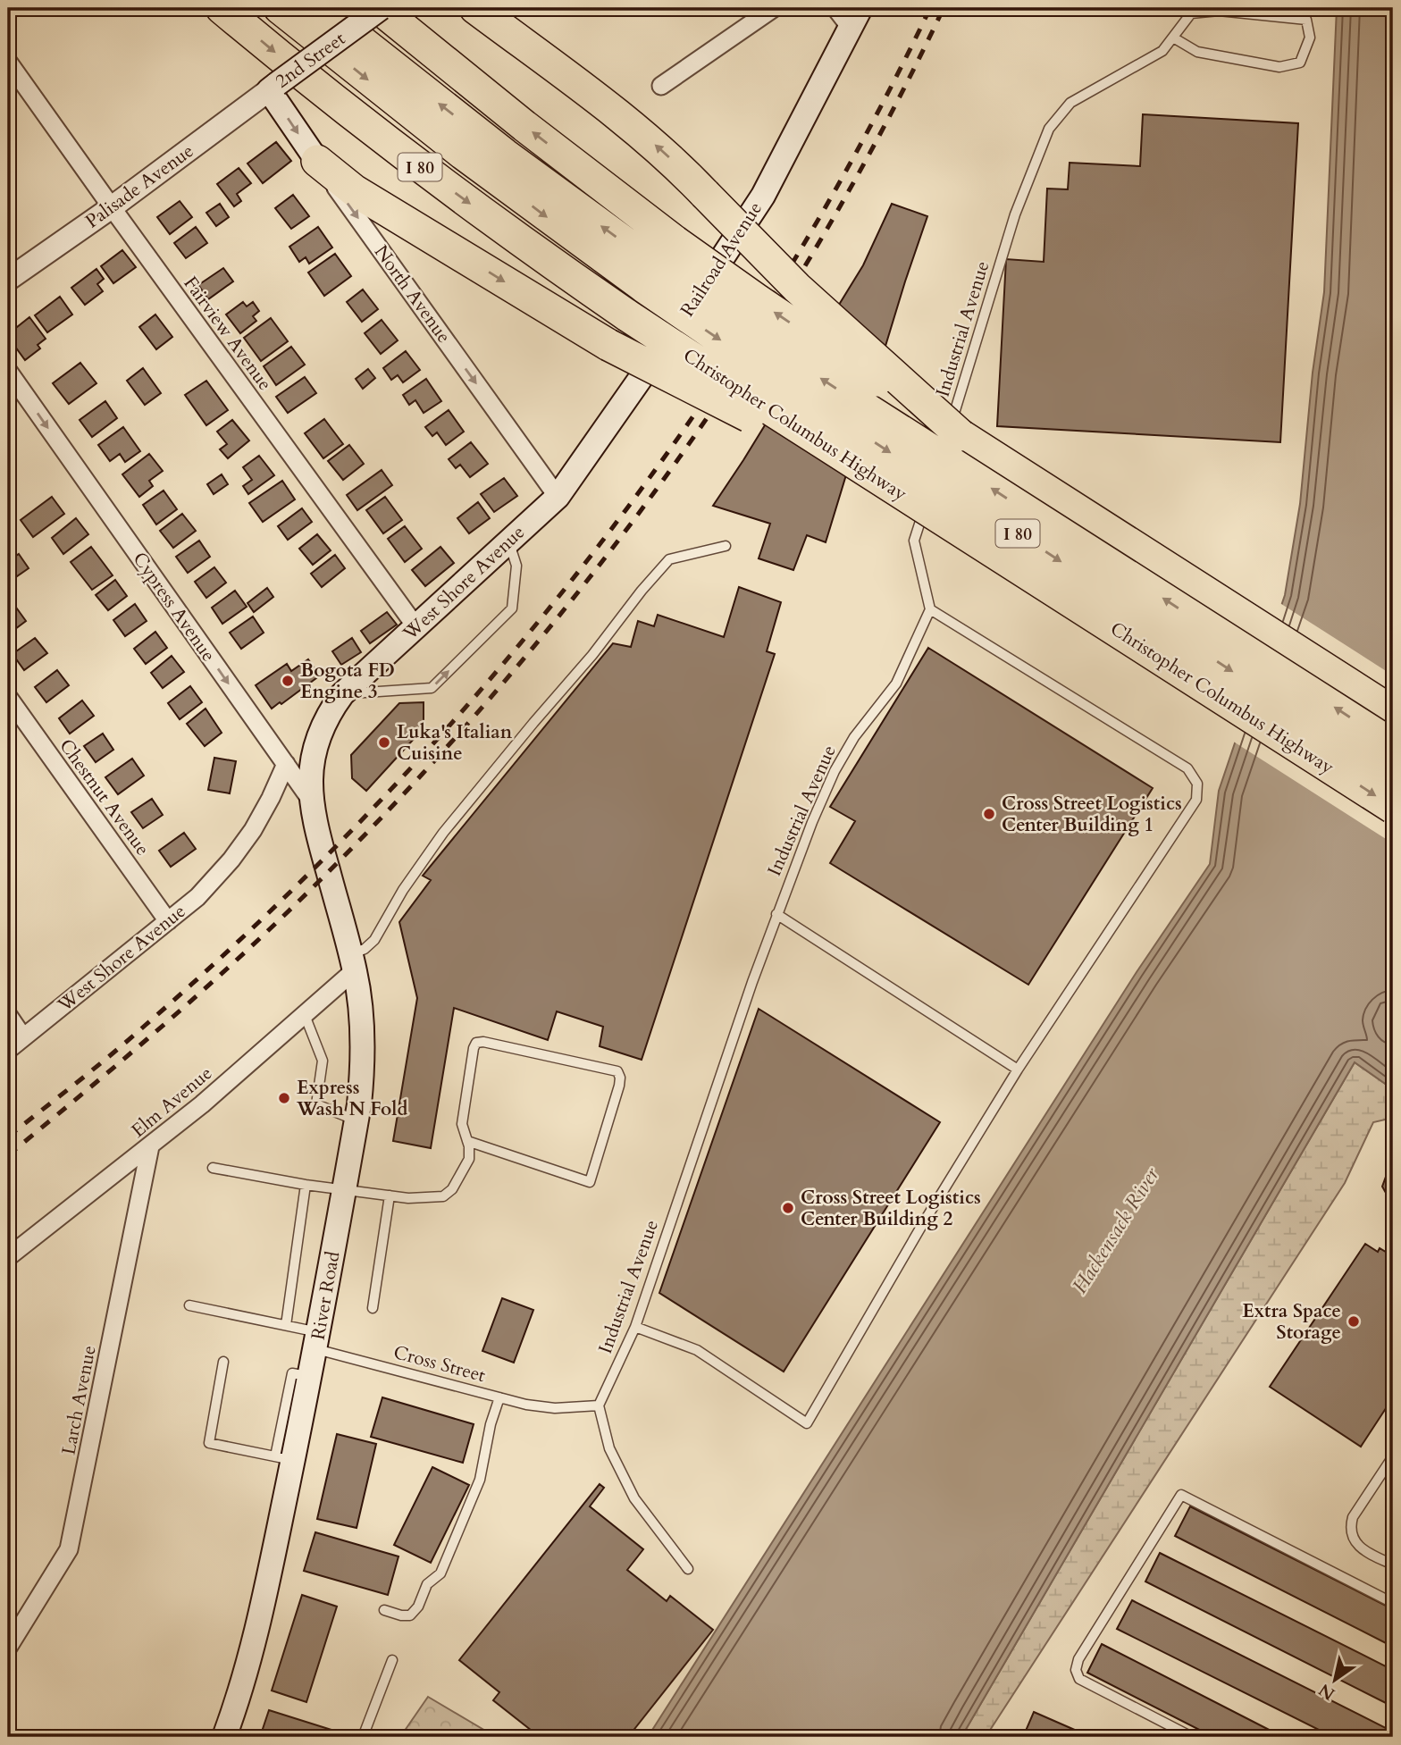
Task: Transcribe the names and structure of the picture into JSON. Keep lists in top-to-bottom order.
{
  "streets": {
    "highway": ["I 80", "Christopher Columbus Highway"],
    "main road": [
      "2nd Street",
      "Railroad Avenue",
      "North Avenue",
      "West Shore Avenue",
      "Cypress Avenue",
      "River Road"
    ],
    "street": [
      "Palisade Avenue",
      "Fairview Avenue",
      "Chestnut Avenue",
      "Elm Avenue",
      "Larch Avenue"
    ],
    "lane": ["Industrial Avenue", "Cross Street"]
  },
  "crossings": [
    ["2nd Street", "Palisade Avenue"],
    ["2nd Street", "North Avenue"],
    ["Palisade Avenue", "North Avenue"],
    ["Palisade Avenue", "Fairview Avenue"],
    ["Railroad Avenue", "North Avenue"],
    ["Railroad Avenue", "West Shore Avenue"],
    ["North Avenue", "West Shore Avenue"],
    ["Industrial Avenue", "Cross Street"],
    ["Fairview Avenue", "West Shore Avenue"],
    ["West Shore Avenue", "Cypress Avenue"],
    ["West Shore Avenue", "Chestnut Avenue"],
    ["Cypress Avenue", "River Road"],
    ["Elm Avenue", "River Road"],
    ["Elm Avenue", "Larch Avenue"],
    ["River Road", "Cross Street"]
  ],
  "one_way": ["North Avenue", "Cypress Avenue"],
  "water": ["Hackensack River"],
  "places": [
    "Bogota FD Engine 3",
    "Luka's Italian Cuisine",
    "Cross Street Logistics Center Building 1",
    "Express Wash N Fold",
    "Cross Street Logistics Center Building 2",
    "Extra Space Storage"
  ],
  "north": "bottom left"
}
